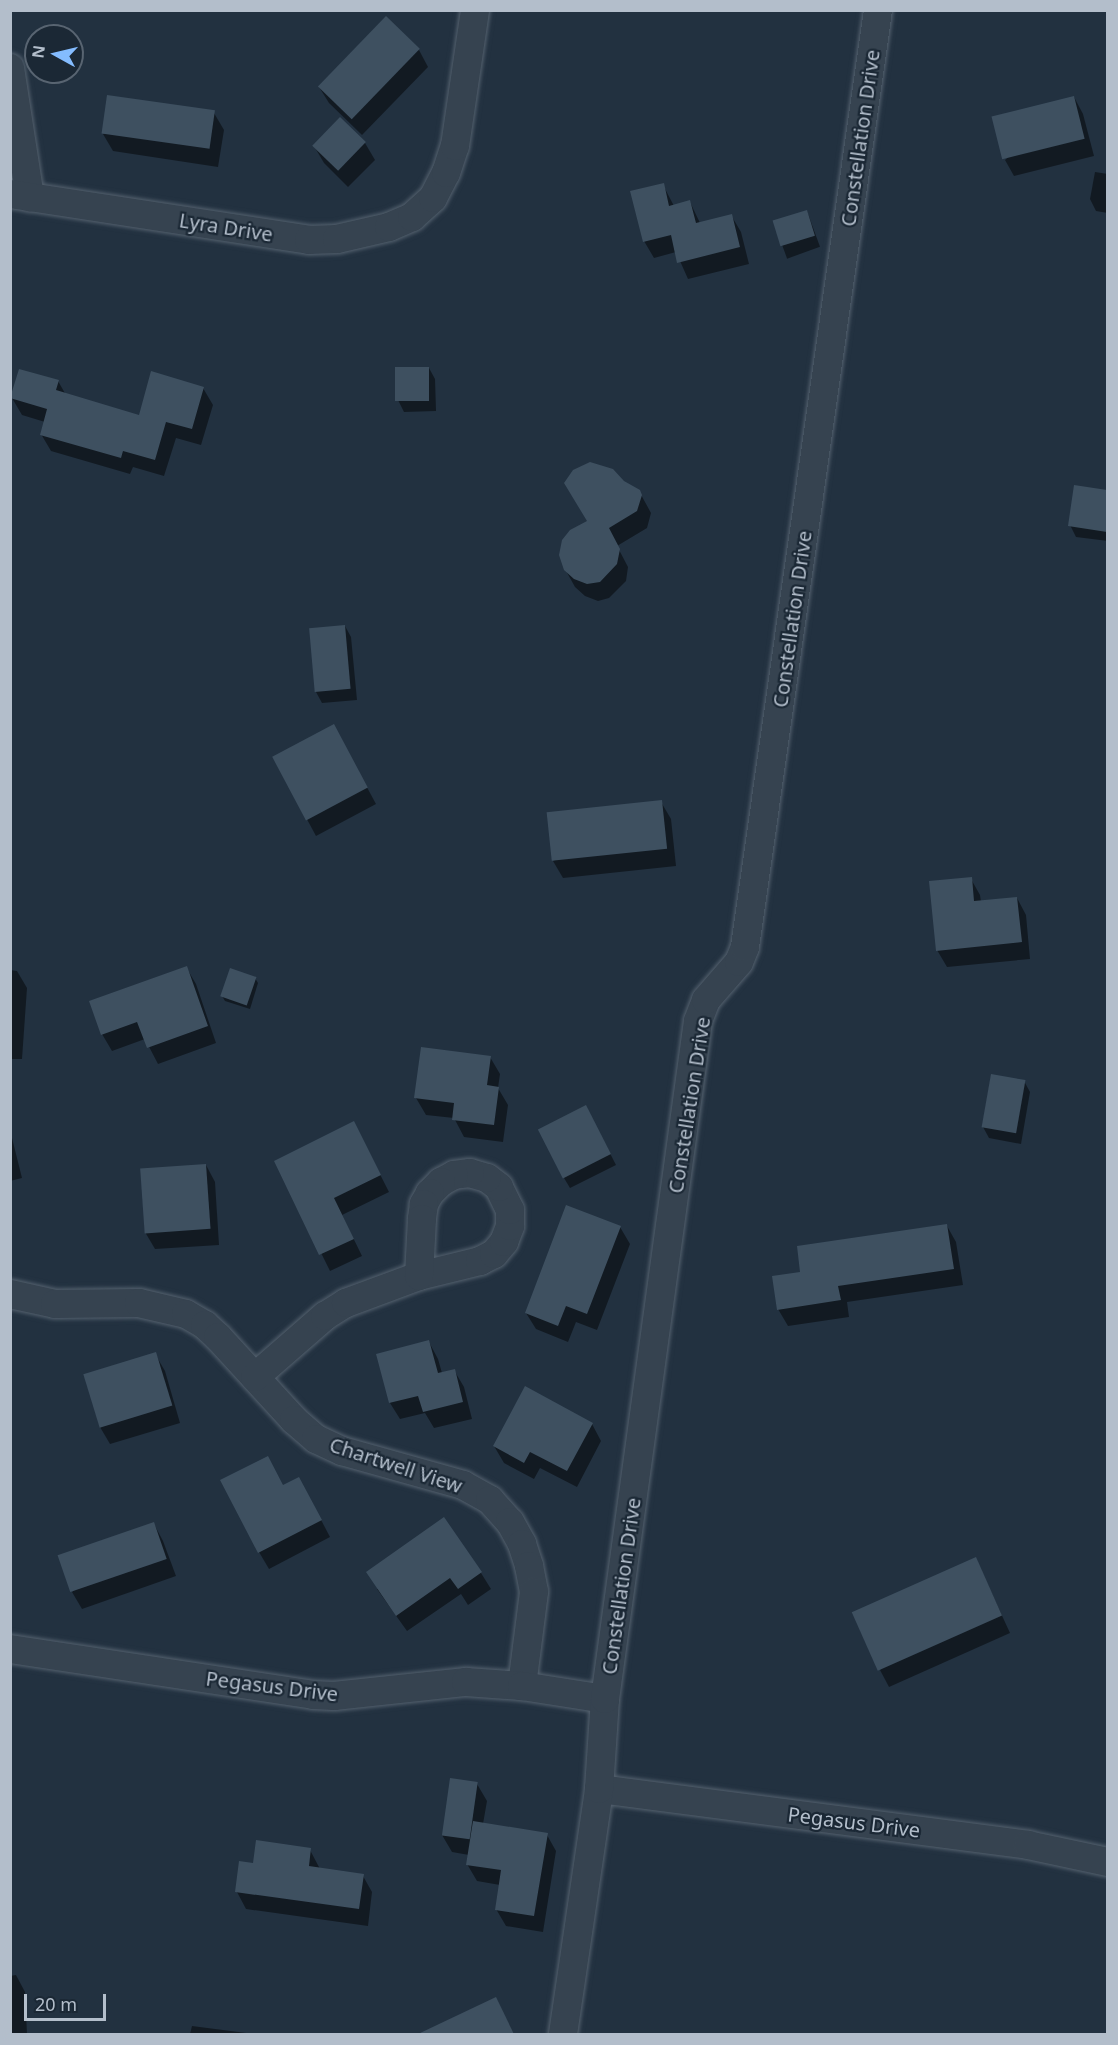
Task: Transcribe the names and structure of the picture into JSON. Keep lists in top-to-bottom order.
{
  "streets": {
    "street": [
      "Constellation Drive",
      "Lyra Drive",
      "Chartwell View",
      "Pegasus Drive"
    ]
  },
  "crossings": [
    ["Constellation Drive", "Pegasus Drive"],
    ["Chartwell View", "Pegasus Drive"]
  ],
  "scale_bar": "20 m",
  "north": "left"
}
